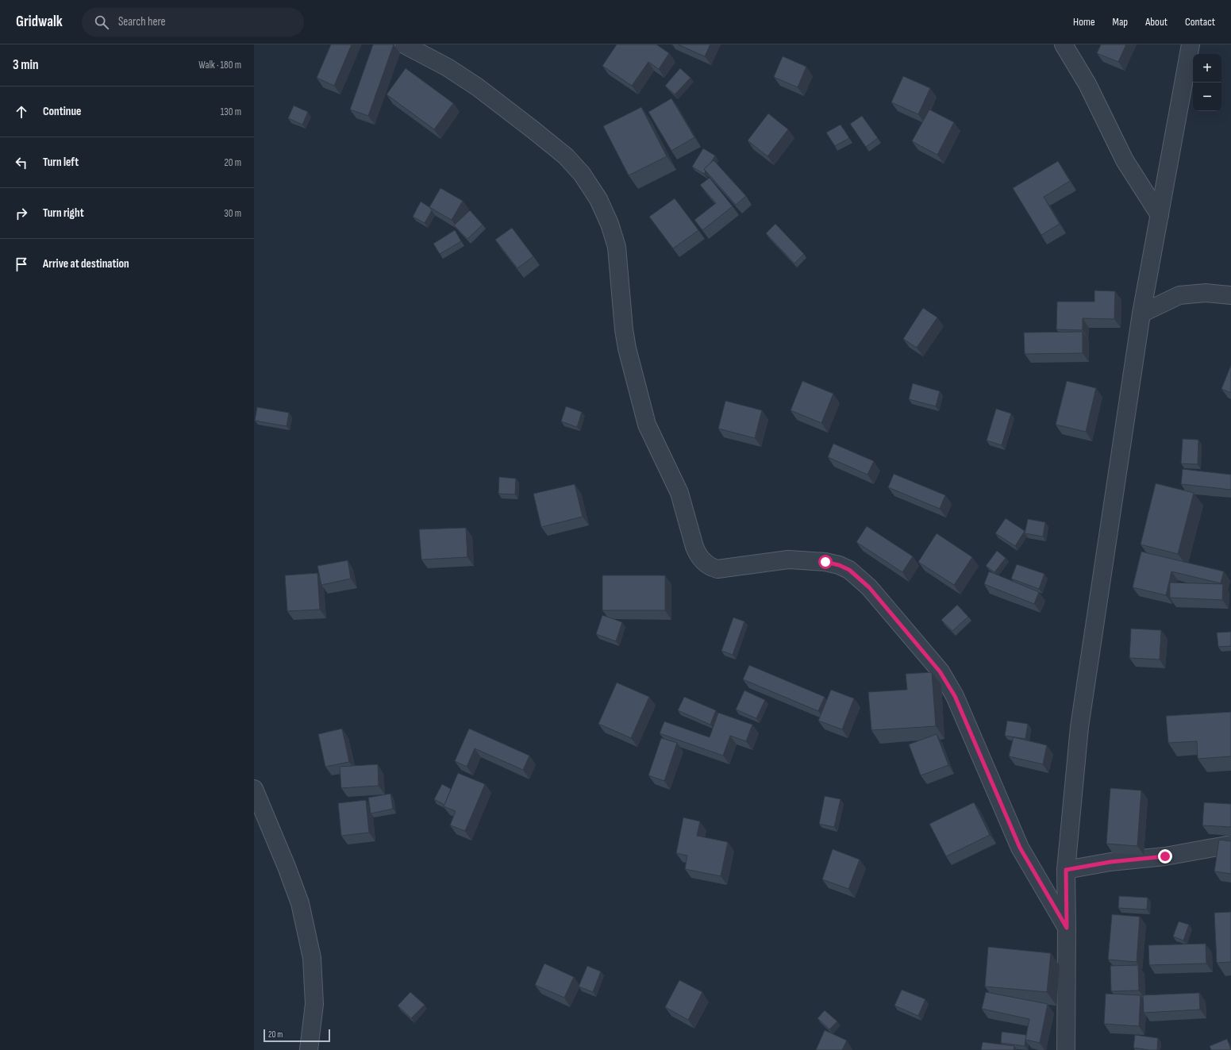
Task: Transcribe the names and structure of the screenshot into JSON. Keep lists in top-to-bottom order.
{
  "scale_bar": "20 m",
  "page": {
    "header": "Gridwalk",
    "search": "Search here",
    "nav": [
      "Home",
      "Map",
      "About",
      "Contact"
    ],
    "heading": ["3 min", "Walk · 180 m"],
    "map_buttons": ["+", "−"],
    "list": [
      ["Continue", "130 m"],
      ["Turn left", "20 m"],
      ["Turn right", "30 m"],
      "Arrive at destination"
    ],
    "scale": "20 m"
  }
}
